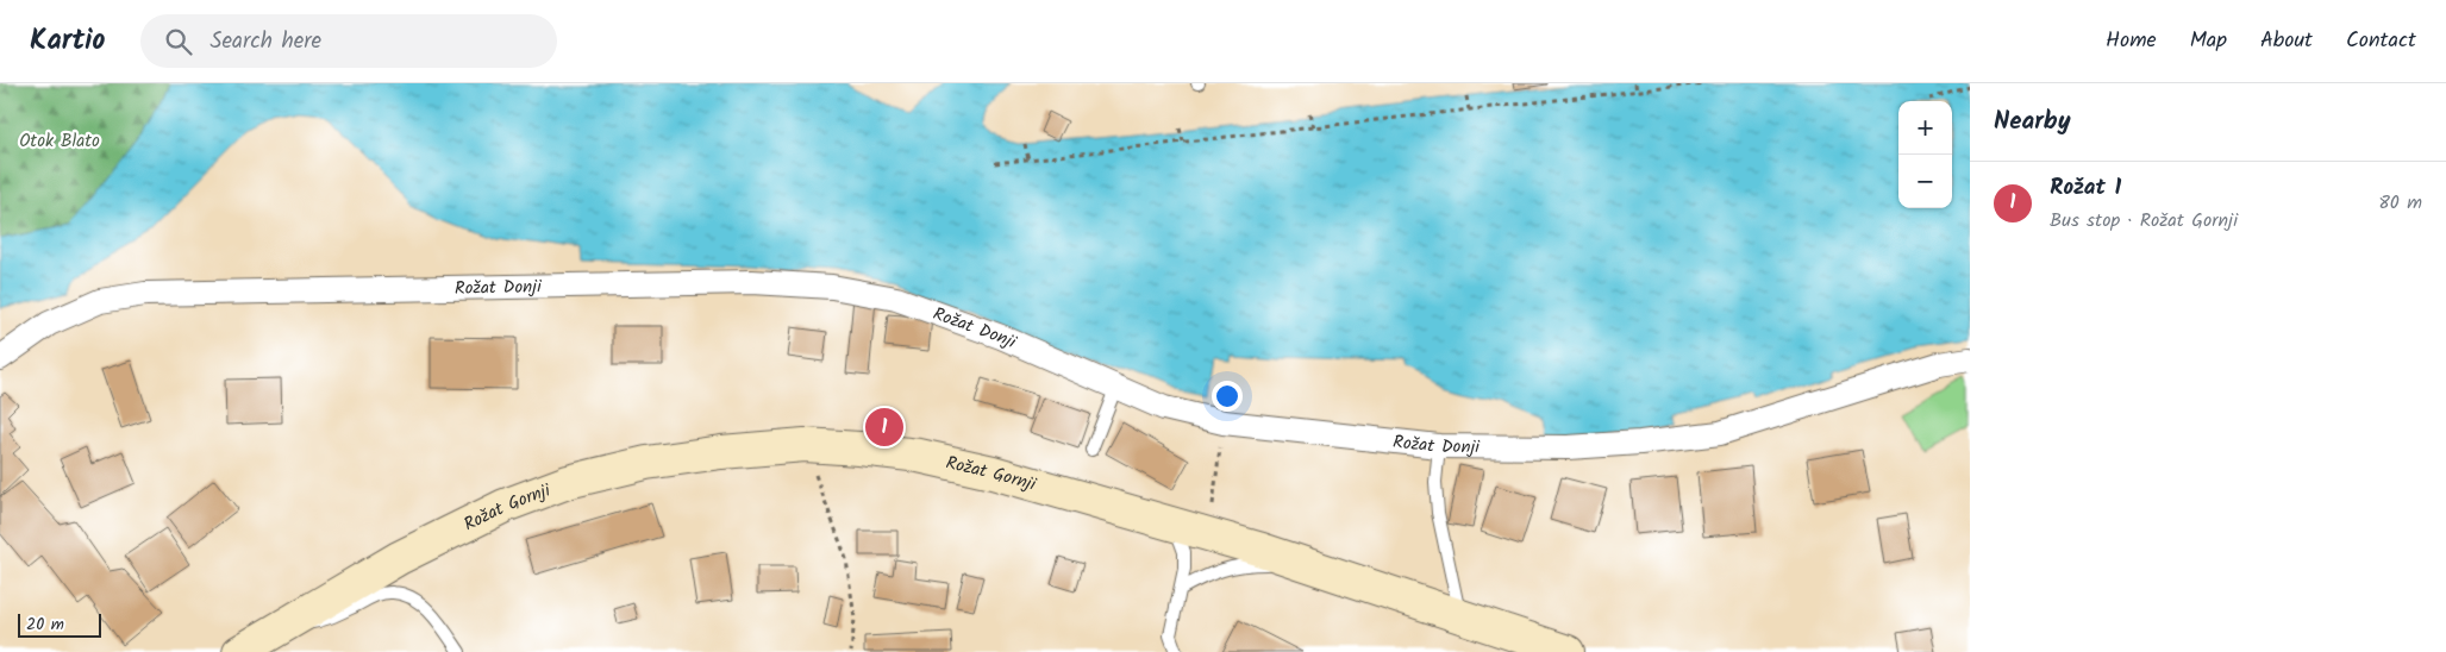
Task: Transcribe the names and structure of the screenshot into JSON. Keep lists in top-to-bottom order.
{
  "streets": {
    "main road": ["Rožat Gornji"],
    "street": ["Rožat Donji"]
  },
  "parks": ["Otok Blato"],
  "scale_bar": "20 m",
  "page": {
    "header": "Kartio",
    "search": "Search here",
    "nav": [
      "Home",
      "Map",
      "About",
      "Contact"
    ],
    "heading": "Nearby",
    "map_buttons": ["+", "−"],
    "list": [
      {
        "mark": "1",
        "name": "Rožat 1",
        "note": "Bus stop · Rožat Gornji",
        "value": "80 m"
      }
    ],
    "pins": "1",
    "scale": "20 m"
  }
}
